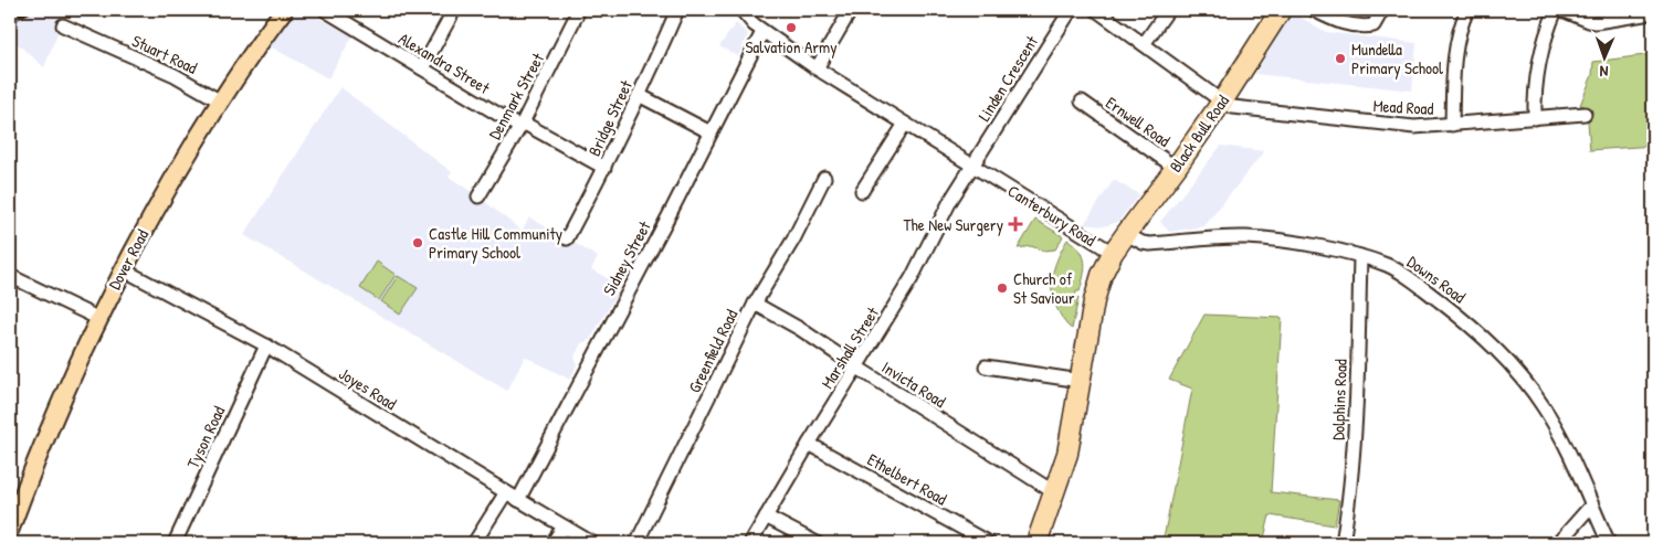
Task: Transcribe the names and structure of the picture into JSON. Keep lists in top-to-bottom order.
{
  "streets": {
    "highway": ["Black Bull Road", "Canterbury Road"],
    "main road": ["Dover Road"],
    "street": [
      "Stuart Road",
      "Alexandra Street",
      "Linden Crescent",
      "Denmark Street",
      "Mead Road",
      "Bridge Street",
      "Ernwell Road",
      "Sidney Street",
      "Downs Road",
      "Marshall Street",
      "Greenfield Road",
      "Invicta Road",
      "Joyes Road",
      "Dolphins Road",
      "Tyson Road",
      "Ethelbert Road"
    ]
  },
  "crossings": [
    ["Stuart Road", "Dover Road"],
    ["Alexandra Street", "Denmark Street"],
    ["Alexandra Street", "Bridge Street"],
    ["Linden Crescent", "Canterbury Road"],
    ["Linden Crescent", "Marshall Street"],
    ["Mead Road", "Black Bull Road"],
    ["Ernwell Road", "Black Bull Road"],
    ["Black Bull Road", "Canterbury Road"],
    ["Black Bull Road", "Downs Road"],
    ["Canterbury Road", "Sidney Street"],
    ["Canterbury Road", "Marshall Street"],
    ["Canterbury Road", "Invicta Road"],
    ["Sidney Street", "Joyes Road"],
    ["Dover Road", "Joyes Road"],
    ["Downs Road", "Dolphins Road"],
    ["Marshall Street", "Invicta Road"],
    ["Marshall Street", "Ethelbert Road"],
    ["Greenfield Road", "Invicta Road"],
    ["Joyes Road", "Tyson Road"]
  ],
  "places": {
    "other": [
      "Salvation Army",
      "Mundella Primary School",
      "Castle Hill Community Primary School",
      "Church of St Saviour"
    ],
    "health": ["The New Surgery"]
  },
  "north": "bottom"
}
